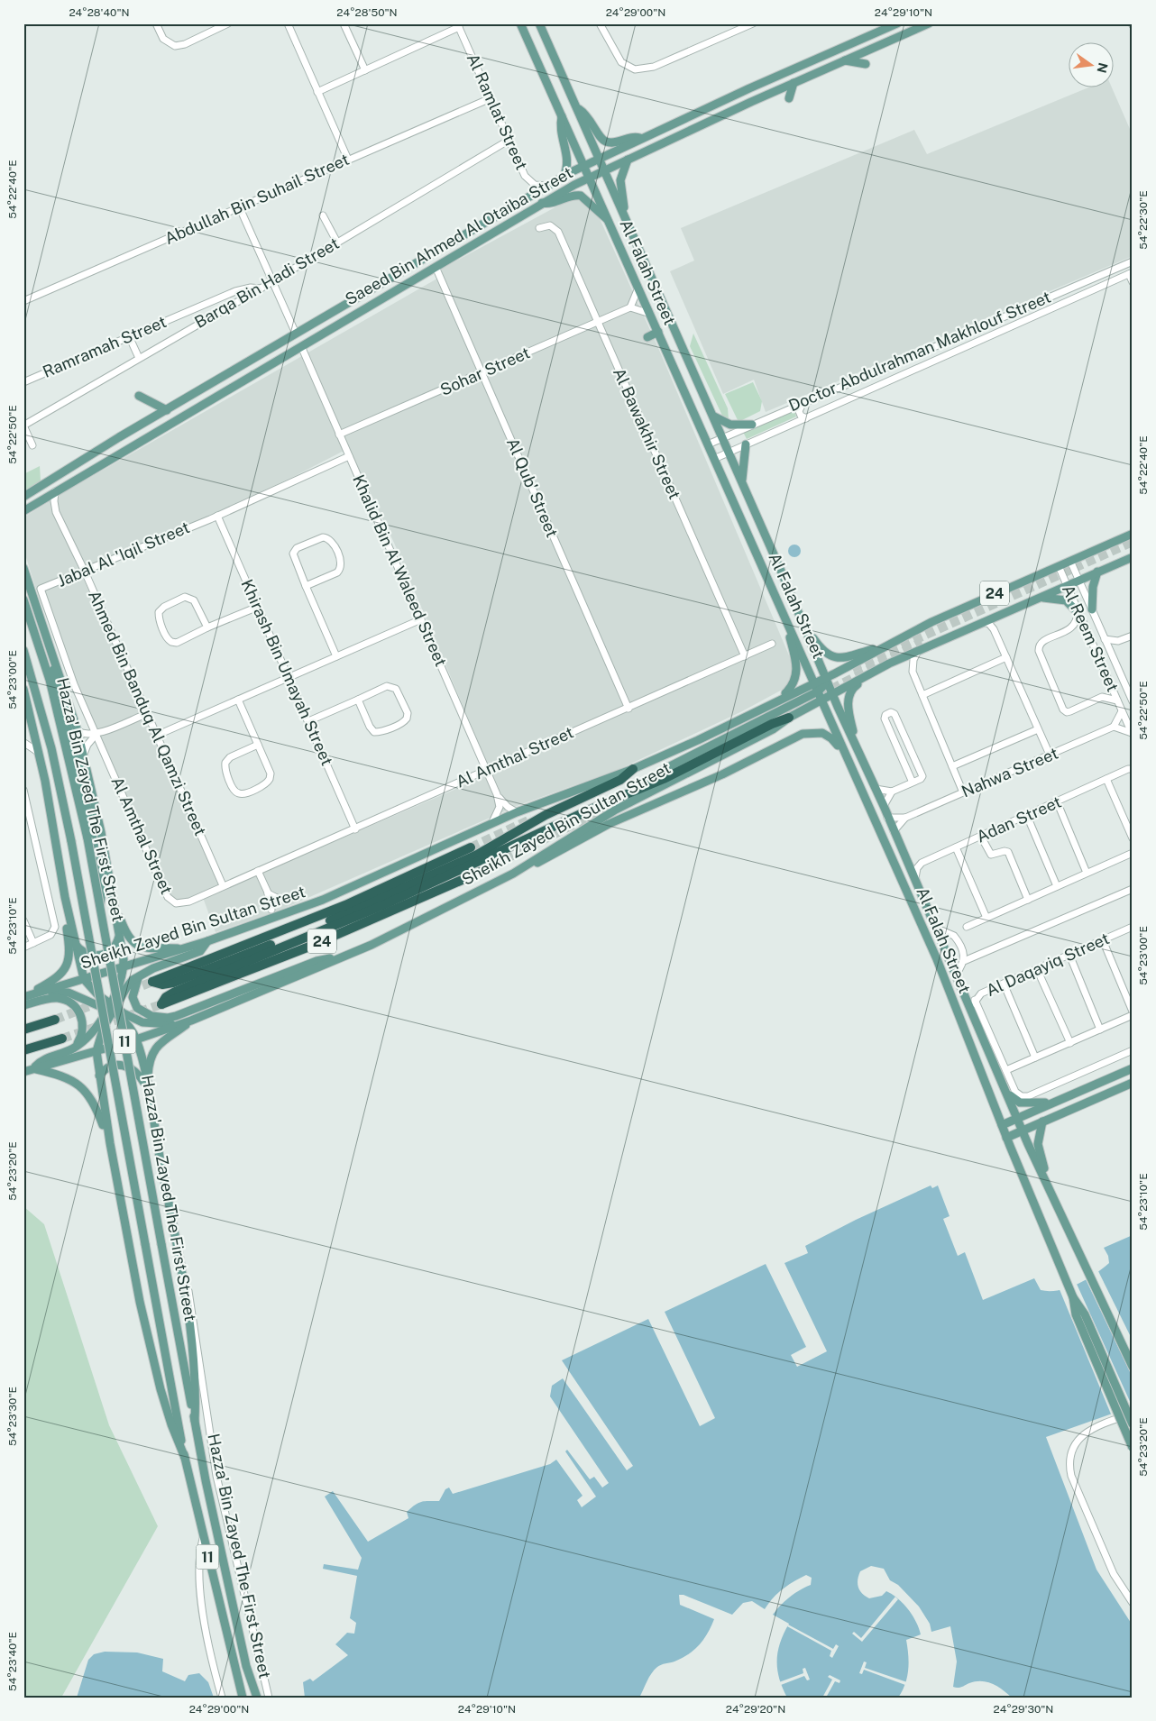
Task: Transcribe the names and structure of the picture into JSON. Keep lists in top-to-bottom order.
{
  "streets": {
    "highway": ["24", "Sheikh Zayed Bin Sultan Street"],
    "main road": [
      "Saeed Bin Ahmed Al Otaiba Street",
      "Al Falah Street",
      "Hazza' Bin Zayed The First Street",
      "11"
    ],
    "street": [
      "Al Ramlat Street",
      "Abdullah Bin Suhail Street",
      "Barqa Bin Hadi Street",
      "Ramramah Street",
      "Doctor Abdulrahman Makhlouf Street",
      "Sohar Street",
      "Al Bawakhir Street",
      "Al Qub' Street",
      "Jabal Al 'Iqil Street",
      "Khalid Bin Al Waleed Street",
      "Al Reem Street",
      "Khirash Bin Umayah Street",
      "Ahmed Bin Banduq Al Qamzi Street",
      "Al Amthal Street",
      "Nahwa Street",
      "Adan Street",
      "Al Daqayiq Street"
    ]
  },
  "crossings": [
    ["Al Ramlat Street", "Abdullah Bin Suhail Street"],
    ["Al Ramlat Street", "Saeed Bin Ahmed Al Otaiba Street"],
    ["Al Ramlat Street", "Barqa Bin Hadi Street"],
    ["Saeed Bin Ahmed Al Otaiba Street", "Al Falah Street"],
    ["Saeed Bin Ahmed Al Otaiba Street", "Al Qub' Street"],
    ["Saeed Bin Ahmed Al Otaiba Street", "Khalid Bin Al Waleed Street"],
    ["Saeed Bin Ahmed Al Otaiba Street", "Ahmed Bin Banduq Al Qamzi Street"],
    ["Al Falah Street", "Doctor Abdulrahman Makhlouf Street"],
    ["Al Falah Street", "Nahwa Street"],
    ["Al Falah Street", "Adan Street"],
    ["Al Falah Street", "Sheikh Zayed Bin Sultan Street"],
    ["Al Falah Street", "Al Daqayiq Street"],
    ["Barqa Bin Hadi Street", "Ramramah Street"],
    ["Sohar Street", "Al Bawakhir Street"],
    ["Sohar Street", "Al Qub' Street"],
    ["Sohar Street", "Khalid Bin Al Waleed Street"],
    ["Al Bawakhir Street", "Al Amthal Street"],
    ["Al Qub' Street", "Al Amthal Street"],
    ["Jabal Al 'Iqil Street", "Khalid Bin Al Waleed Street"],
    ["Jabal Al 'Iqil Street", "Khirash Bin Umayah Street"],
    ["Jabal Al 'Iqil Street", "Ahmed Bin Banduq Al Qamzi Street"],
    ["Jabal Al 'Iqil Street", "Al Amthal Street"],
    ["Khalid Bin Al Waleed Street", "Al Amthal Street"],
    ["Khalid Bin Al Waleed Street", "Sheikh Zayed Bin Sultan Street"],
    ["Al Reem Street", "Sheikh Zayed Bin Sultan Street"],
    ["Khirash Bin Umayah Street", "Al Amthal Street"],
    ["Ahmed Bin Banduq Al Qamzi Street", "Al Amthal Street"]
  ],
  "north": "right",
  "coordinates": [
    "24°28'40\"N",
    "24°28'50\"N",
    "24°29'00\"N",
    "24°29'10\"N",
    "54°22'40\"E",
    "54°22'30\"E",
    "54°22'50\"E",
    "54°23'00\"E",
    "54°23'10\"E",
    "54°23'20\"E",
    "54°23'30\"E",
    "54°23'40\"E",
    "24°29'20\"N",
    "24°29'30\"N"
  ]
}
